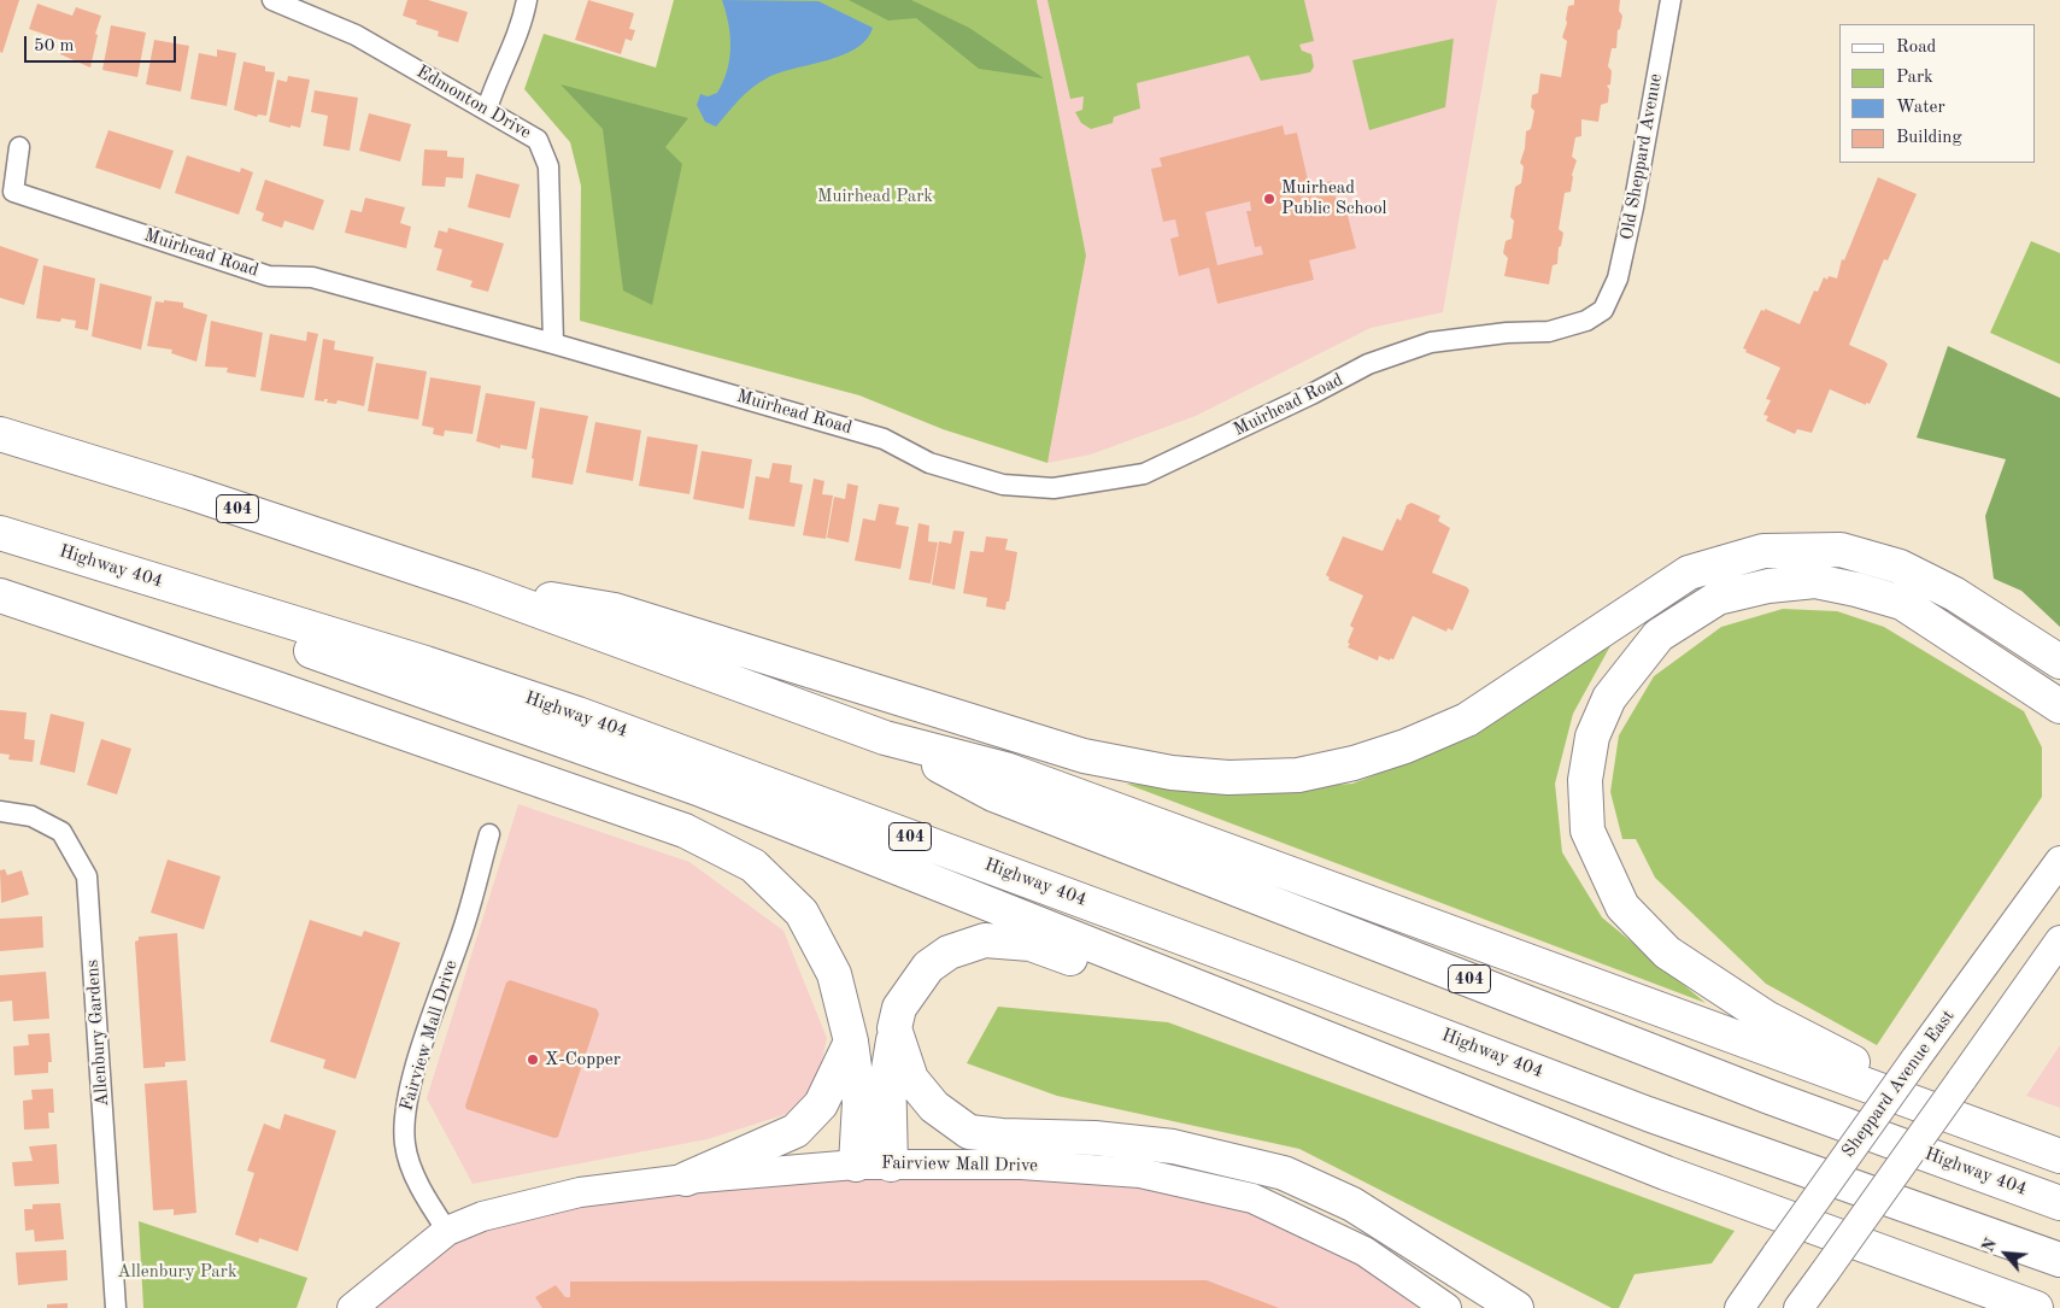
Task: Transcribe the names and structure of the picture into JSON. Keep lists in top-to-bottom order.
{
  "streets": {
    "highway": ["404", "Highway 404"],
    "street": [
      "Edmonton Drive",
      "Old Sheppard Avenue",
      "Muirhead Road",
      "Allenbury Gardens",
      "Fairview Mall Drive",
      "Sheppard Avenue East"
    ]
  },
  "crossings": [
    ["Edmonton Drive", "Muirhead Road"],
    ["Old Sheppard Avenue", "Muirhead Road"]
  ],
  "parks": ["Muirhead Park", "Allenbury Park"],
  "places": ["Muirhead Public School", "X-Copper"],
  "legend": [
    "Road",
    "Park",
    "Water",
    "Building"
  ],
  "scale_bar": "50 m",
  "north": "top left"
}
